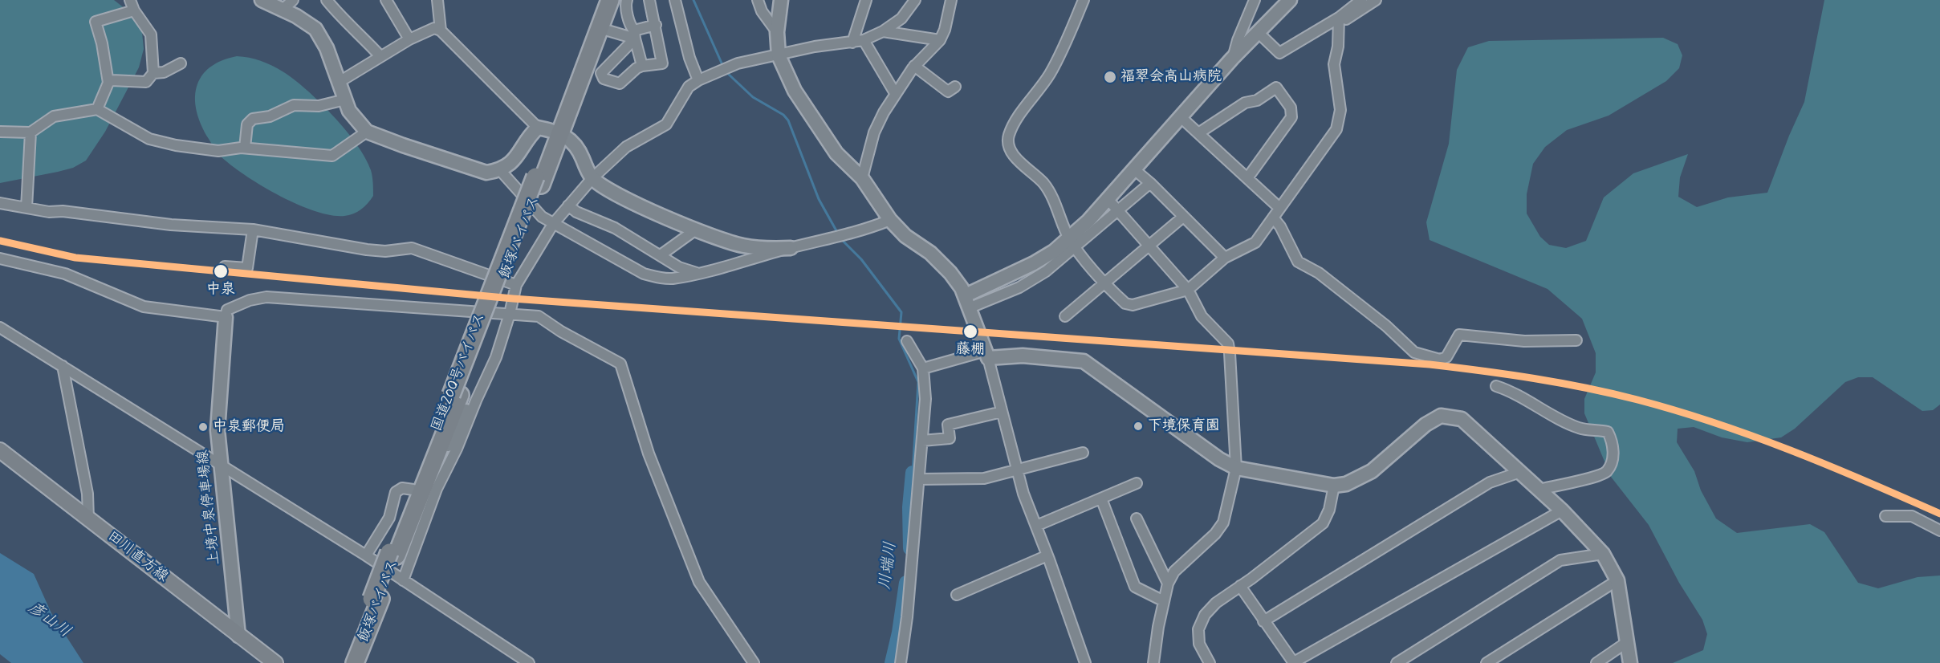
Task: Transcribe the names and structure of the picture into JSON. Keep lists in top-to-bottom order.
{
  "streets": {
    "highway": ["飯塚バイパス", "国道200号バイパス"],
    "main road": ["田川直方線"],
    "street": ["上境中泉停車場線"]
  },
  "crossings": [
    ["飯塚バイパス", "国道200号バイパス"],
    ["上境中泉停車場線", "田川直方線"]
  ],
  "water": ["川端川", "彦山川"],
  "places": [
    "福翠会高山病院",
    "中泉",
    "藤棚",
    "下境保育園",
    "中泉郵便局"
  ]
}
